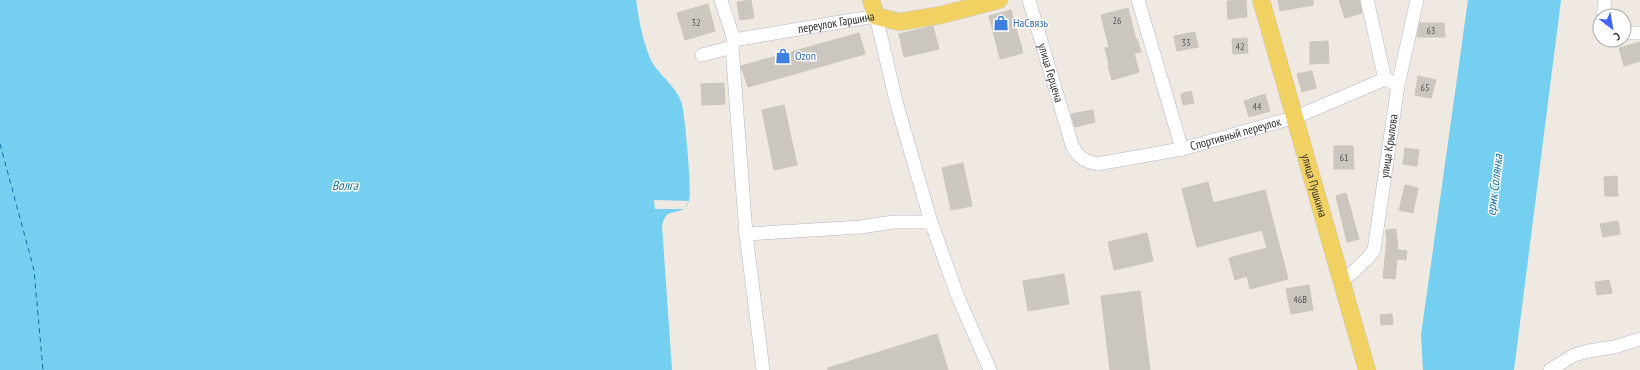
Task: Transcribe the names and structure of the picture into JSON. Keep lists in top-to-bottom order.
{
  "streets": {
    "main road": ["переулок Гаршина", "улица Пушкина"],
    "street": ["улица Герцена", "Спортивный переулок", "улица Крылова"]
  },
  "crossings": [
    ["улица Герцена", "Спортивный переулок"],
    ["Спортивный переулок", "улица Пушкина"],
    ["улица Крылова", "улица Пушкина"]
  ],
  "water": ["Волга", "ерик Солянка"],
  "places": {
    "shop": ["НаСвязь", "Ozon"]
  },
  "house_numbers": [
    "26",
    "32",
    "63",
    "33",
    "42",
    "65",
    "44",
    "61",
    "46В"
  ],
  "north": "bottom right"
}
